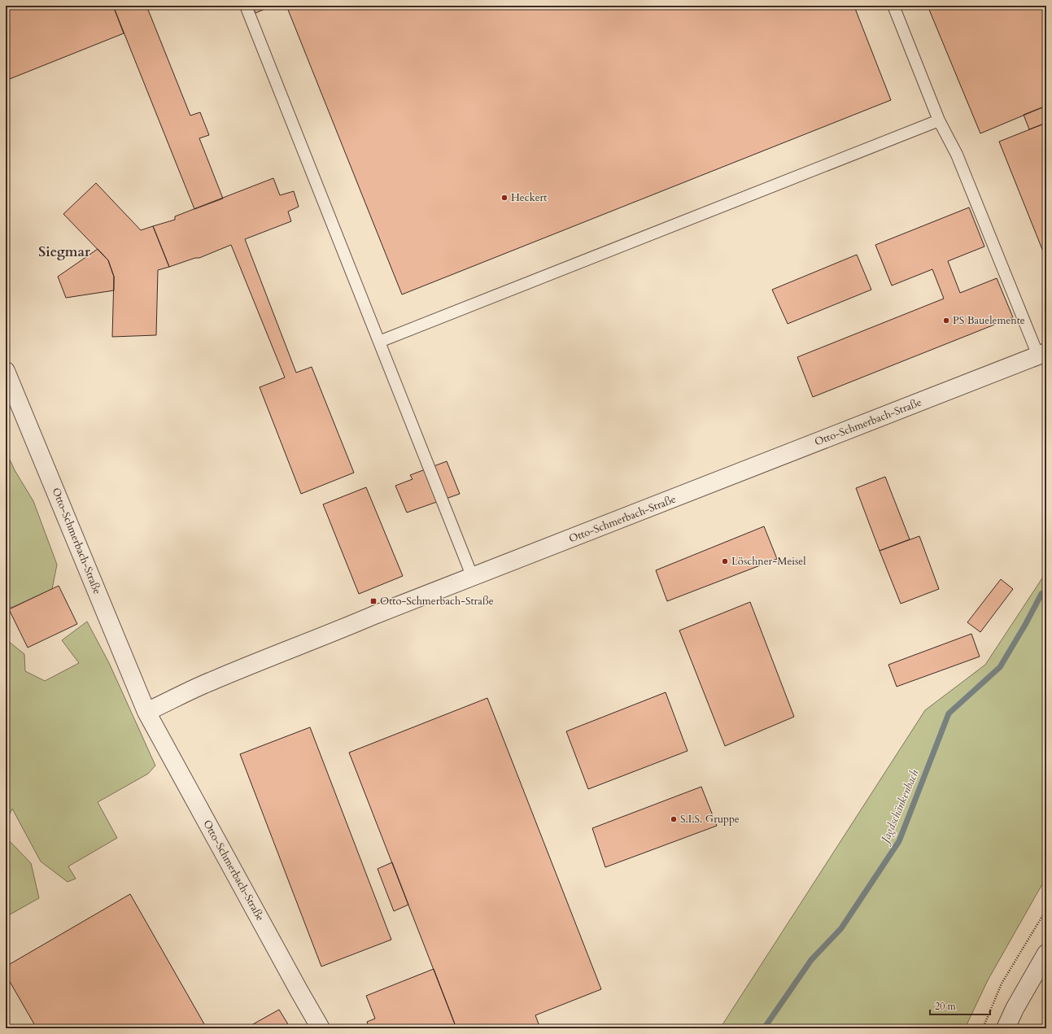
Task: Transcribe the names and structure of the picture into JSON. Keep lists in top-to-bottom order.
{
  "streets": {
    "street": ["Otto-Schmerbach-Straße"]
  },
  "districts": ["Siegmar"],
  "water": ["Jagdschänkenbach"],
  "places": {
    "other": [
      "Heckert",
      "PS Bauelemente",
      "Löschner-Meisel",
      "S.I.S. Gruppe"
    ],
    "transit": ["Otto-Schmerbach-Straße"]
  },
  "scale_bar": "20 m"
}
